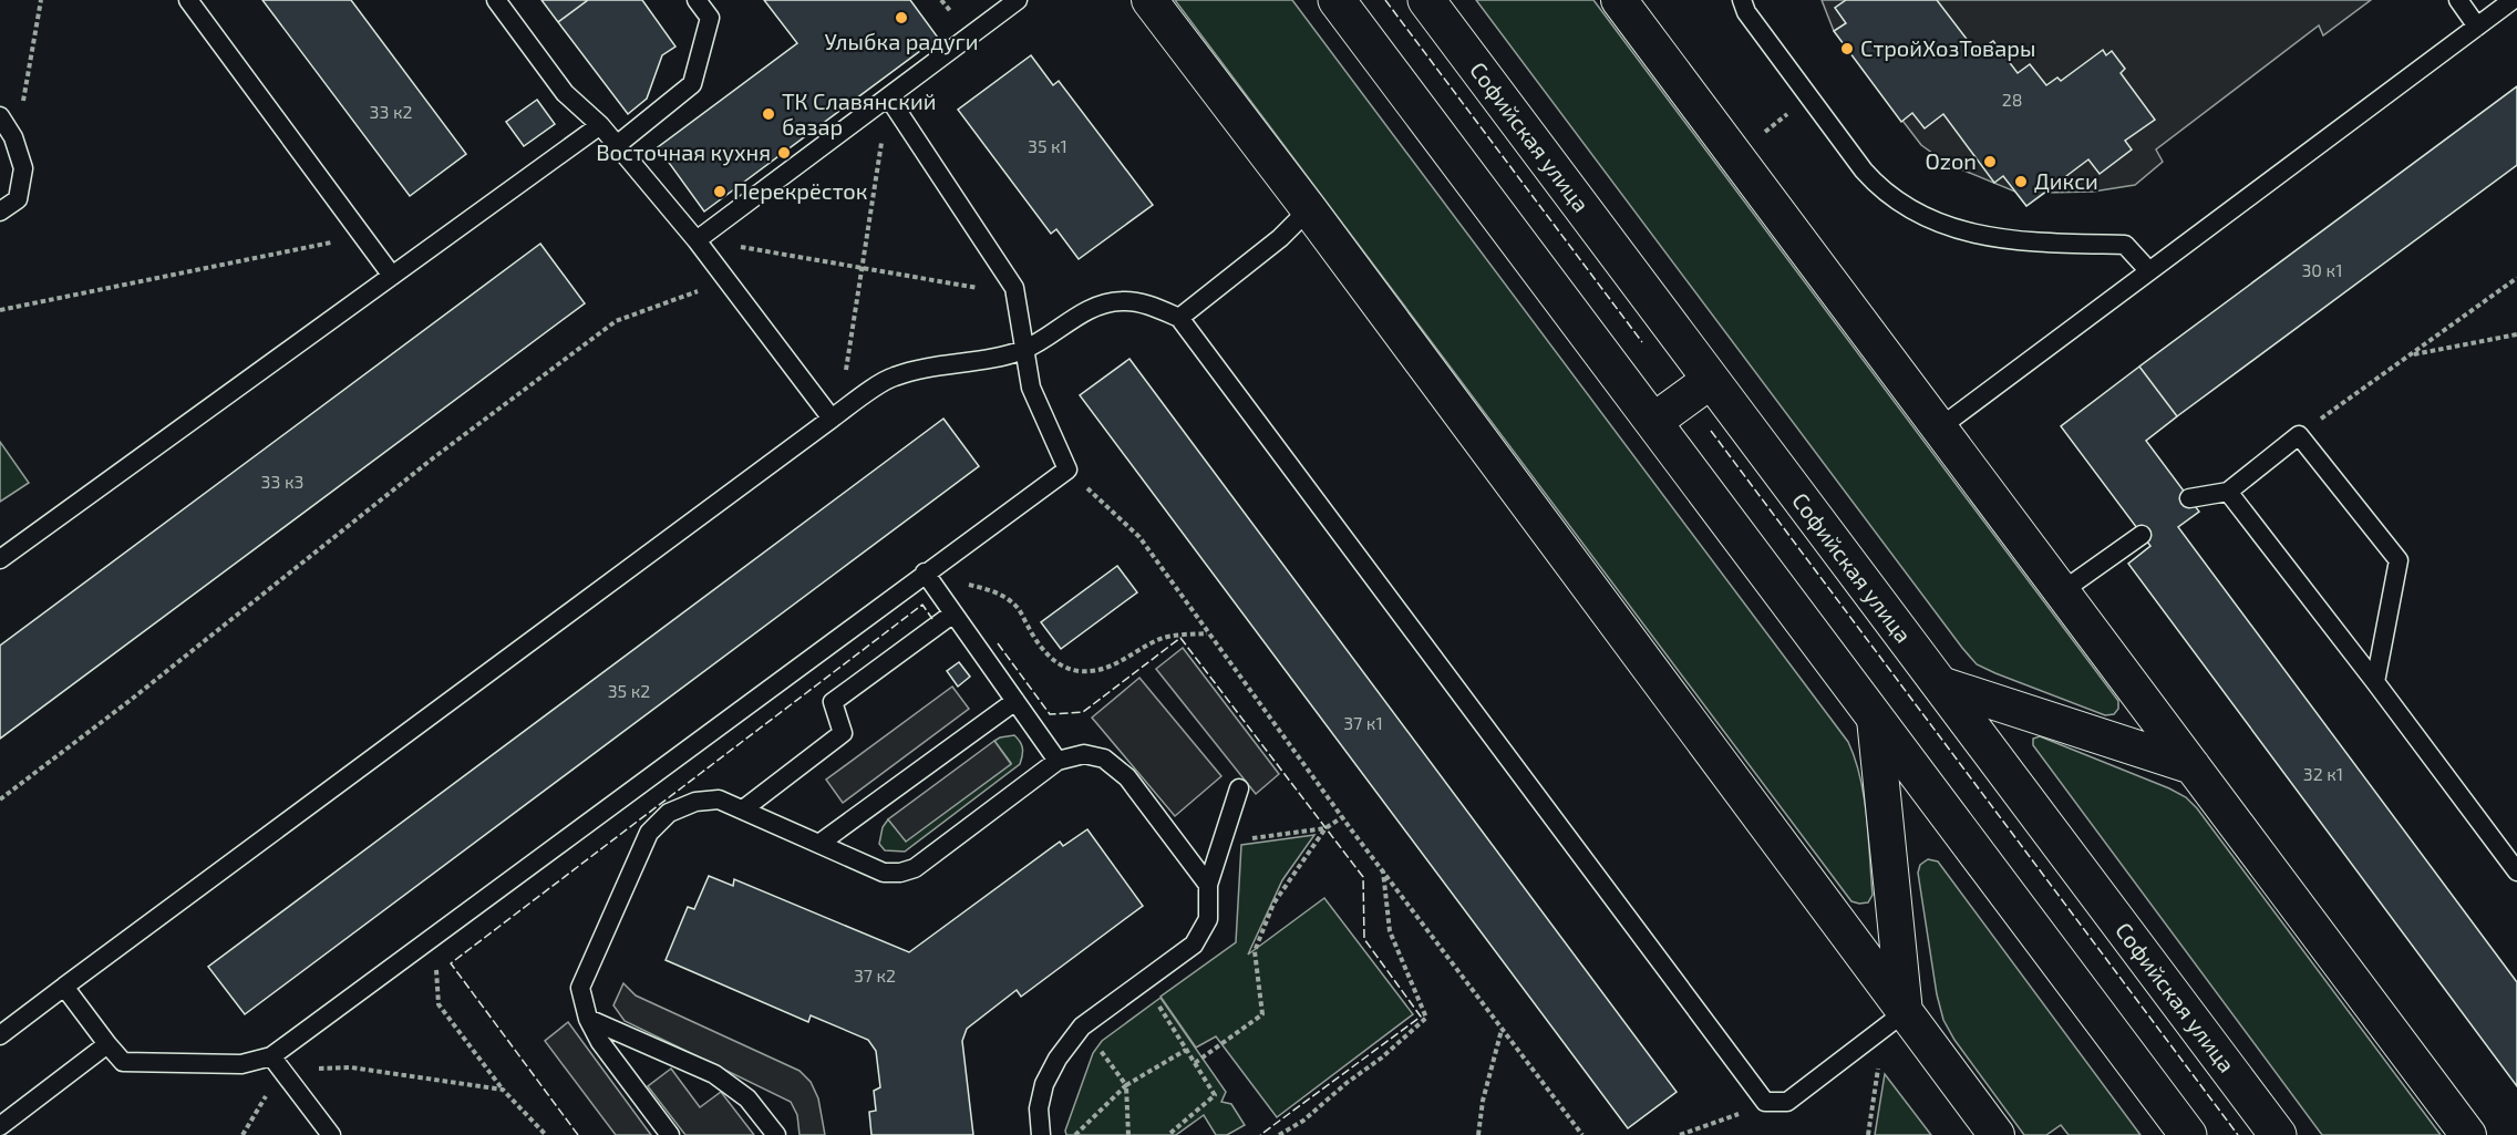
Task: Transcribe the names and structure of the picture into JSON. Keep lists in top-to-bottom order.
{
  "streets": {
    "main road": ["Софийская улица"]
  },
  "places": [
    "Улыбка радуги",
    "СтройХозТовары",
    "ТК Славянский базар",
    "Восточная кухня",
    "Ozon",
    "Дикси",
    "Перекрёсток"
  ],
  "house_numbers": [
    "28",
    "33 к2",
    "35 к1",
    "30 к1",
    "33 к3",
    "35 к2",
    "37 к1",
    "32 к1",
    "37 к2"
  ]
}
